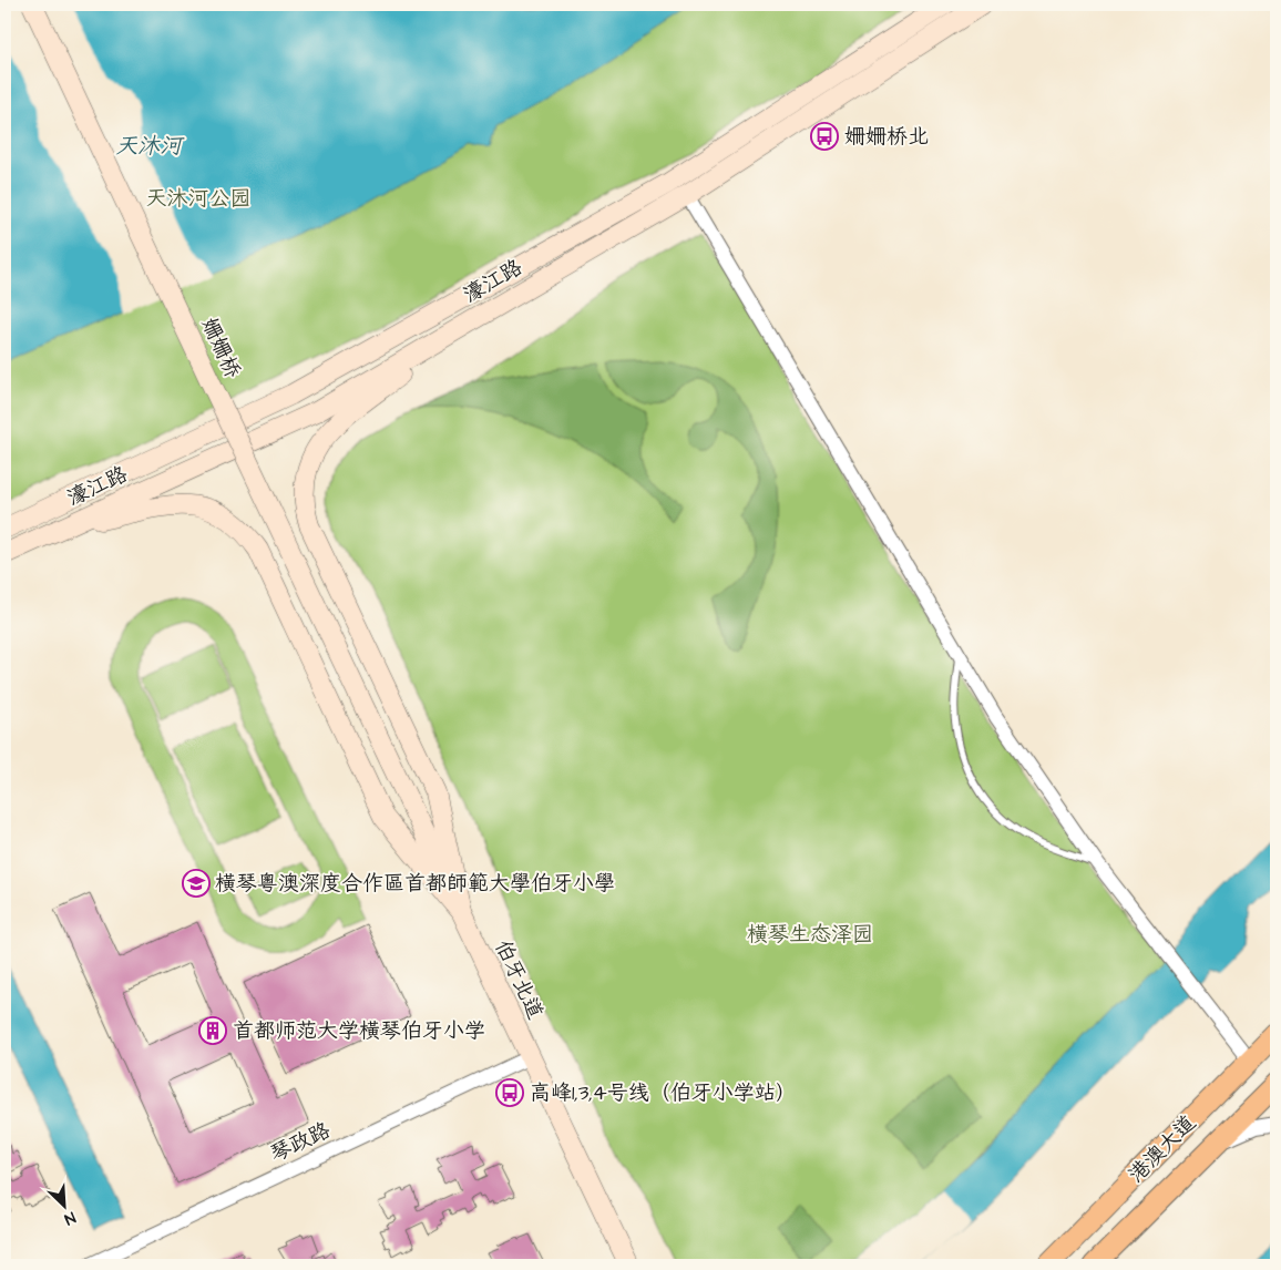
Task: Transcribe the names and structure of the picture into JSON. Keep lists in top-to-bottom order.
{
  "streets": {
    "main road": [
      "濠江路",
      "姗姗桥",
      "伯牙北道",
      "港澳大道"
    ],
    "street": ["琴政路"]
  },
  "crossings": [
    ["姗姗桥", "伯牙北道"],
    ["伯牙北道", "琴政路"]
  ],
  "water": ["天沐河"],
  "parks": ["天沐河公园", "横琴生态泽园"],
  "places": {
    "bus stop": ["姗姗桥北", "高峰1,3,4号线（伯牙小学站）"],
    "school or university": ["橫琴粵澳深度合作區首都師範大學伯牙小學"],
    "building": ["首都师范大学横琴伯牙小学"]
  },
  "north": "bottom right"
}
